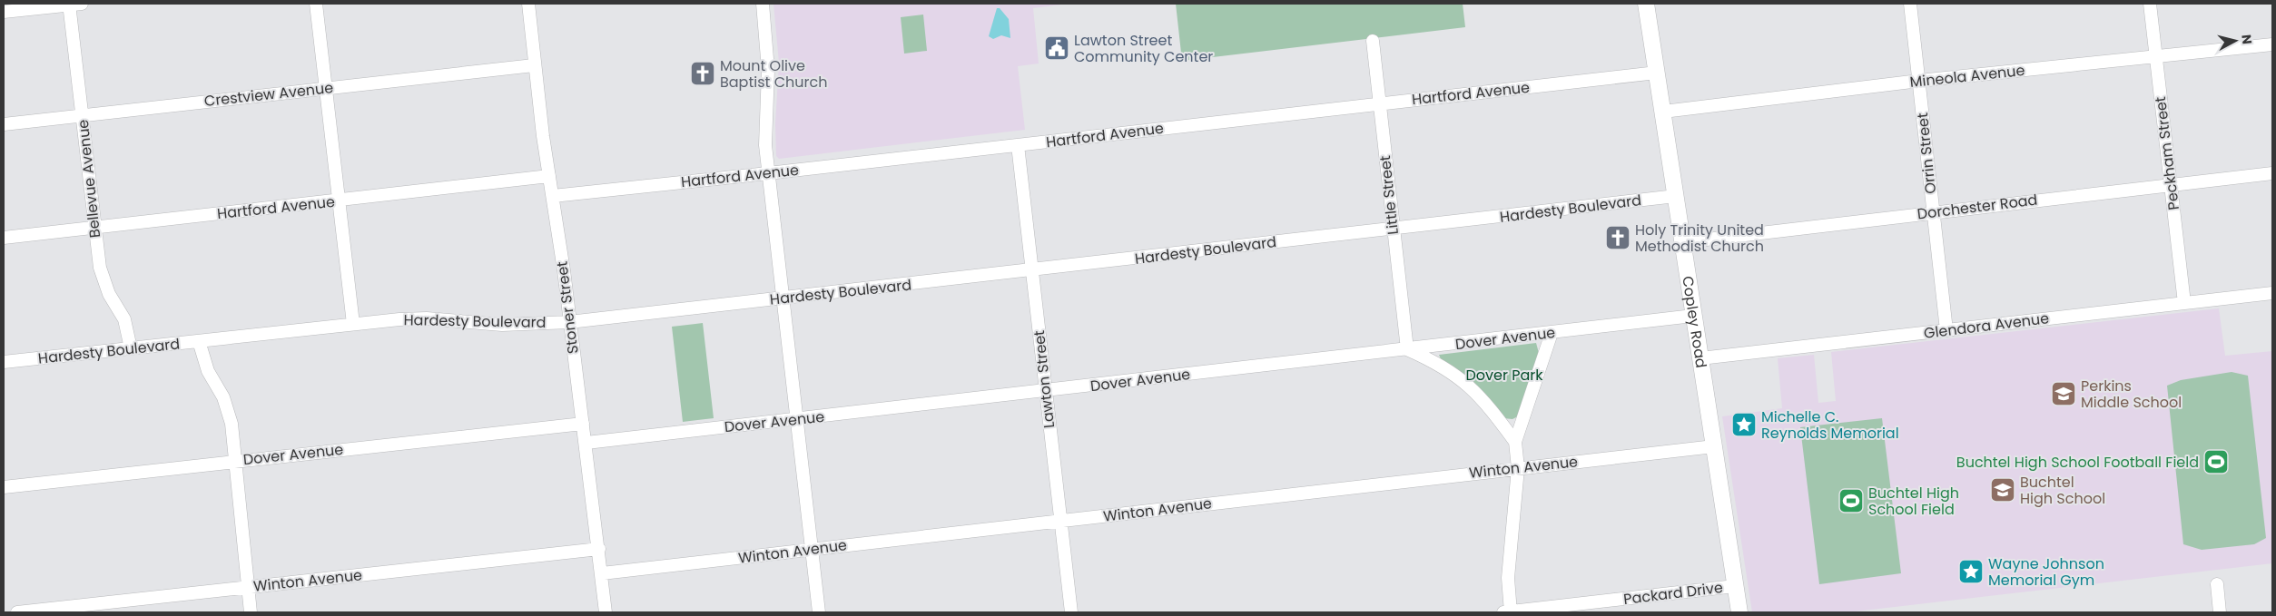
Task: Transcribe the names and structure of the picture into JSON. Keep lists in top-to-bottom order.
{
  "streets": {
    "main road": ["Copley Road"],
    "street": [
      "Mineola Avenue",
      "Hartford Avenue",
      "Crestview Avenue",
      "Orrin Street",
      "Peckham Street",
      "Bellevue Avenue",
      "Little Street",
      "Dorchester Road",
      "Hardesty Boulevard",
      "Stoner Street",
      "Glendora Avenue",
      "Dover Avenue",
      "Lawton Street",
      "Winton Avenue",
      "Packard Drive"
    ]
  },
  "crossings": [
    ["Mineola Avenue", "Orrin Street"],
    ["Mineola Avenue", "Peckham Street"],
    ["Mineola Avenue", "Copley Road"],
    ["Hartford Avenue", "Bellevue Avenue"],
    ["Hartford Avenue", "Little Street"],
    ["Hartford Avenue", "Stoner Street"],
    ["Hartford Avenue", "Copley Road"],
    ["Hartford Avenue", "Lawton Street"],
    ["Crestview Avenue", "Bellevue Avenue"],
    ["Crestview Avenue", "Stoner Street"],
    ["Orrin Street", "Dorchester Road"],
    ["Orrin Street", "Glendora Avenue"],
    ["Peckham Street", "Dorchester Road"],
    ["Peckham Street", "Glendora Avenue"],
    ["Bellevue Avenue", "Hardesty Boulevard"],
    ["Little Street", "Hardesty Boulevard"],
    ["Little Street", "Dover Avenue"],
    ["Dorchester Road", "Copley Road"],
    ["Hardesty Boulevard", "Stoner Street"],
    ["Hardesty Boulevard", "Copley Road"],
    ["Hardesty Boulevard", "Lawton Street"],
    ["Stoner Street", "Dover Avenue"],
    ["Stoner Street", "Winton Avenue"],
    ["Copley Road", "Glendora Avenue"],
    ["Copley Road", "Dover Avenue"],
    ["Copley Road", "Winton Avenue"],
    ["Copley Road", "Packard Drive"],
    ["Dover Avenue", "Lawton Street"],
    ["Lawton Street", "Winton Avenue"]
  ],
  "parks": ["Dover Park"],
  "places": {
    "public building": ["Lawton Street Community Center"],
    "church": ["Mount Olive Baptist Church", "Holy Trinity United Methodist Church"],
    "school or university": ["Perkins Middle School", "Buchtel High School"],
    "place": ["Michelle C. Reynolds Memorial", "Wayne Johnson Memorial Gym"],
    "sports": ["Buchtel High School Football Field", "Buchtel High School Field"]
  },
  "north": "right"
}
